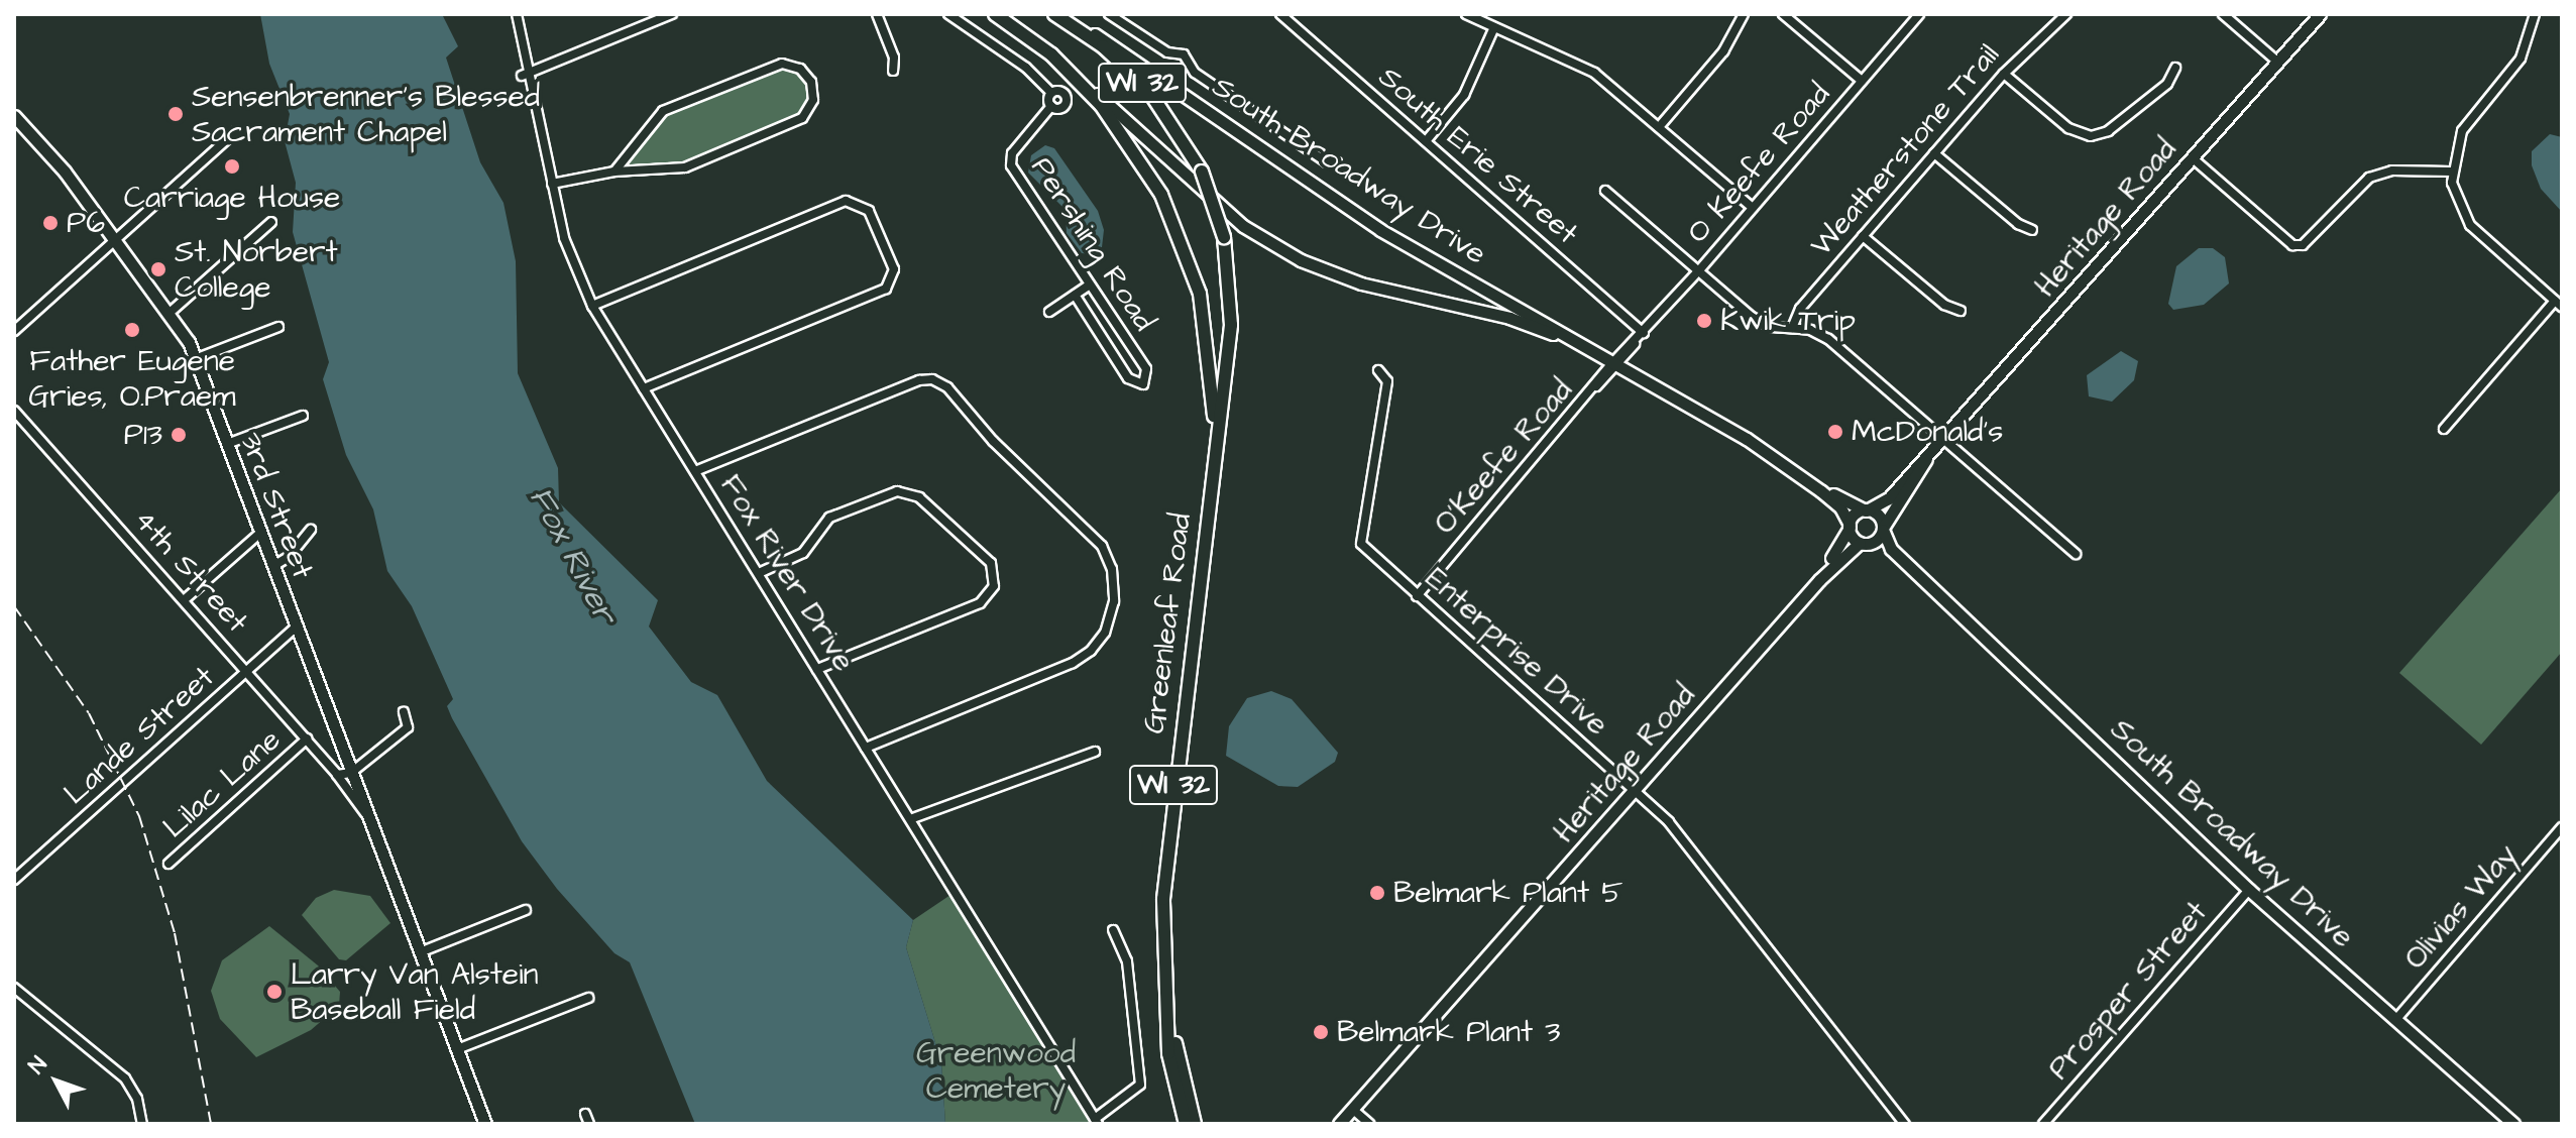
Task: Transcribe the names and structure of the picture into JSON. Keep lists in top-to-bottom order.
{
  "streets": {
    "main road": [
      "WI 32",
      "South Broadway Drive",
      "Heritage Road",
      "3rd Street",
      "Greenleaf Road"
    ],
    "street": [
      "Weatherstone Trail",
      "South Erie Street",
      "O Keefe Road",
      "Pershing Road",
      "O'Keefe Road",
      "4th Street",
      "Fox River Drive",
      "Enterprise Drive",
      "Lande Street",
      "Lilac Lane",
      "Olivias Way",
      "Prosper Street"
    ]
  },
  "crossings": [
    ["WI 32", "South Broadway Drive"],
    ["WI 32", "Greenleaf Road"],
    ["South Erie Street", "O Keefe Road"],
    ["O Keefe Road", "O'Keefe Road"],
    ["South Broadway Drive", "Heritage Road"],
    ["South Broadway Drive", "O'Keefe Road"],
    ["South Broadway Drive", "Olivias Way"],
    ["South Broadway Drive", "Prosper Street"],
    ["Heritage Road", "Enterprise Drive"],
    ["O'Keefe Road", "Enterprise Drive"],
    ["3rd Street", "4th Street"],
    ["3rd Street", "Lande Street"],
    ["4th Street", "Lande Street"],
    ["4th Street", "Lilac Lane"]
  ],
  "water": ["Fox River"],
  "parks": ["Greenwood Cemetery"],
  "places": [
    "Sensenbrenner's Blessed Sacrament Chapel",
    "Carriage House",
    "P6",
    "St. Norbert College",
    "Kwik Trip",
    "Father Eugene Gries, O.Praem",
    "McDonald's",
    "P13",
    "Belmark Plant 5",
    "Larry Van Alstein Baseball Field",
    "Belmark Plant 3"
  ],
  "north": "top left"
}
